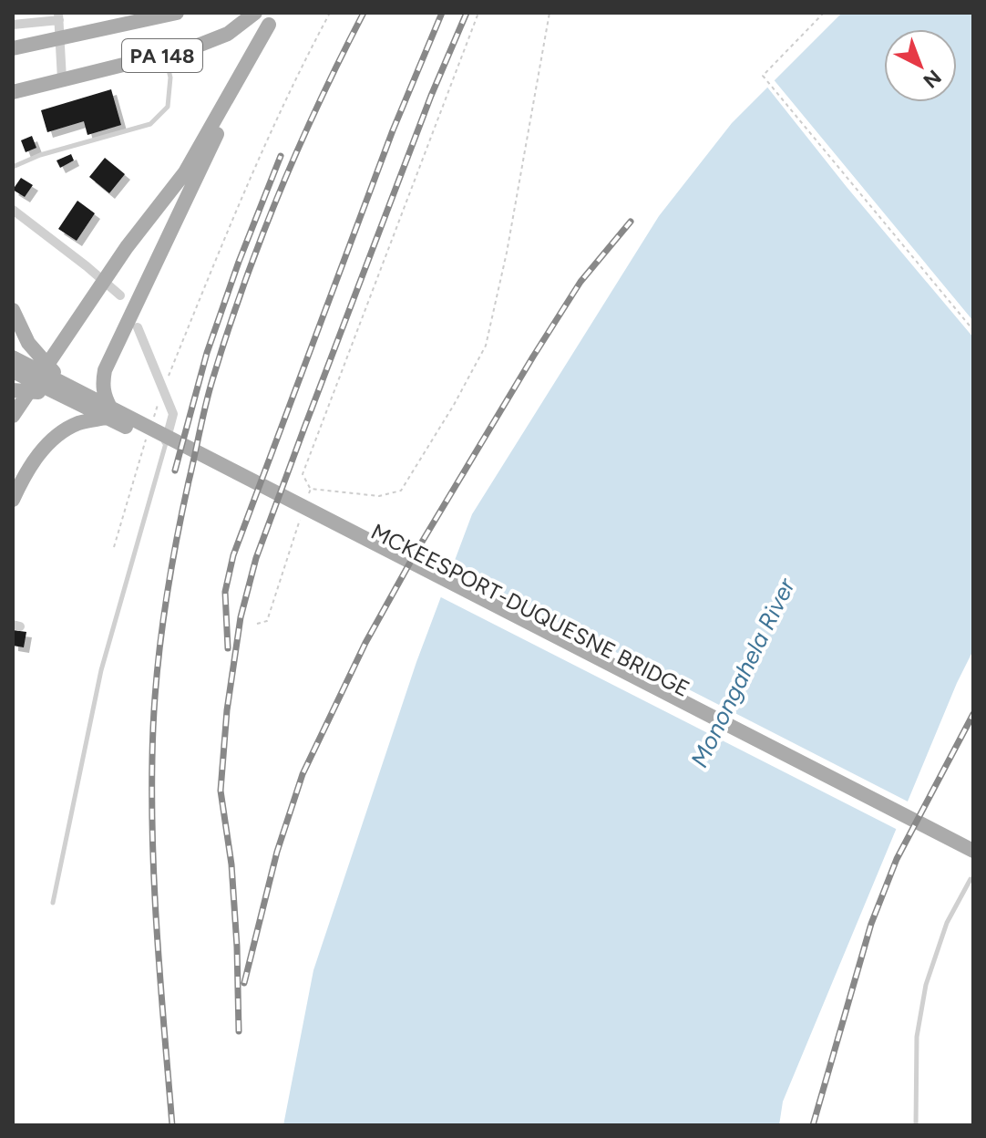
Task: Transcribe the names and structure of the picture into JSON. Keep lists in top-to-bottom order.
{
  "streets": {
    "main road": ["PA 148", "MCKEESPORT-DUQUESNE BRIDGE"]
  },
  "water": ["Monongahela River"],
  "north": "bottom right"
}
